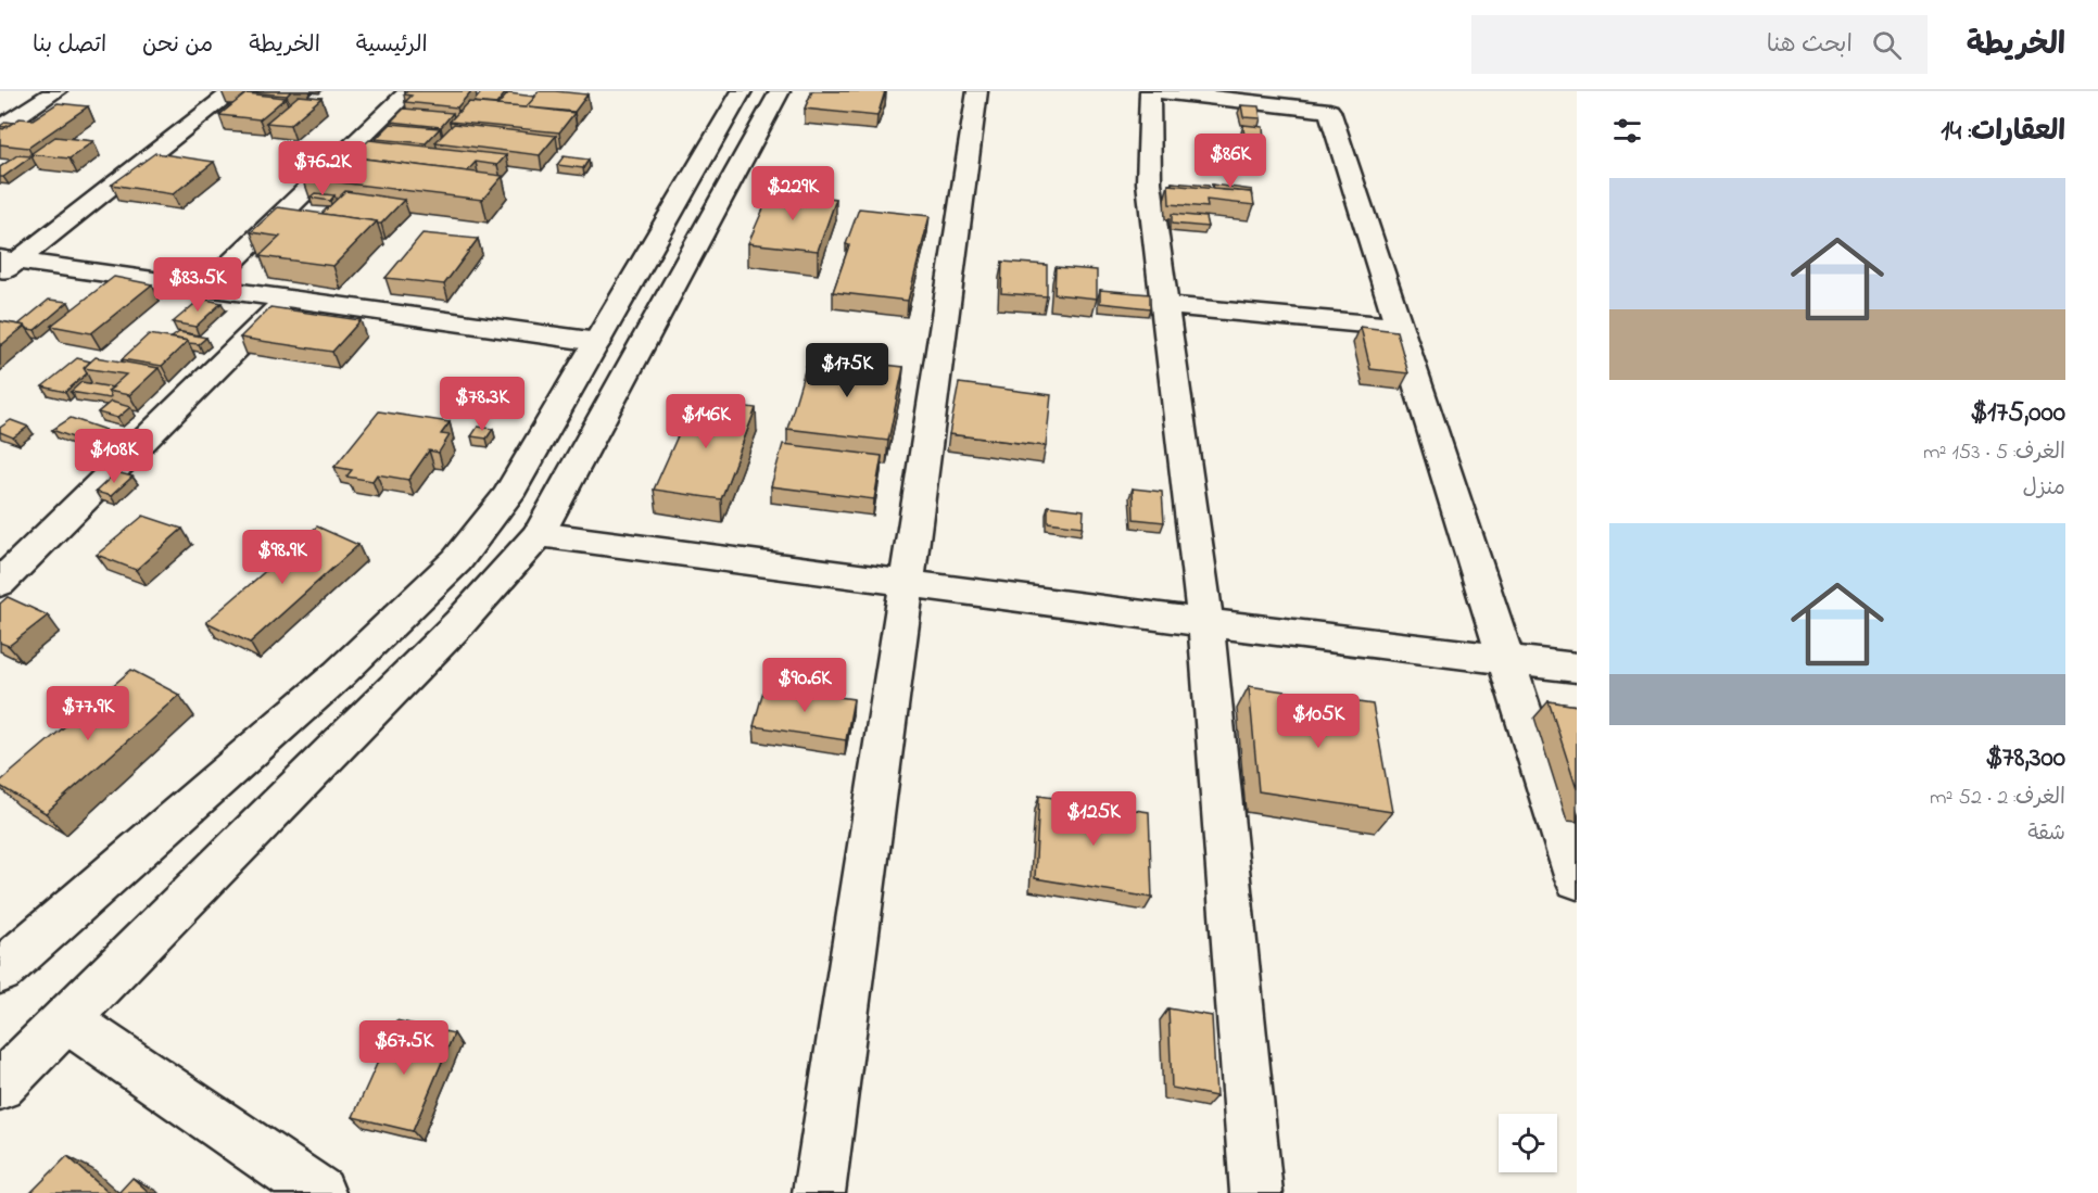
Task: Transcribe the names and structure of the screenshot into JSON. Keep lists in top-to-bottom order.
{
  "page": {
    "header": "الخريطة",
    "search": "ابحث هنا",
    "nav": [
      "الرئيسية",
      "الخريطة",
      "من نحن",
      "اتصل بنا"
    ],
    "heading": "العقارات: 14",
    "price": [
      "$86K",
      "$76.2K",
      "$229K",
      "$83.5K",
      "$175K",
      "$78.3K",
      "$146K",
      "$108K",
      "$98.9K",
      "$90.6K",
      "$77.9K",
      "$105K",
      "$125K",
      "$67.5K"
    ],
    "list": [
      {
        "name": "$175,000",
        "note": "الغرف: 5 · 153 m² · منزل"
      },
      {
        "name": "$78,300",
        "note": "الغرف: 2 · 52 m² · شقة"
      }
    ]
  }
}
